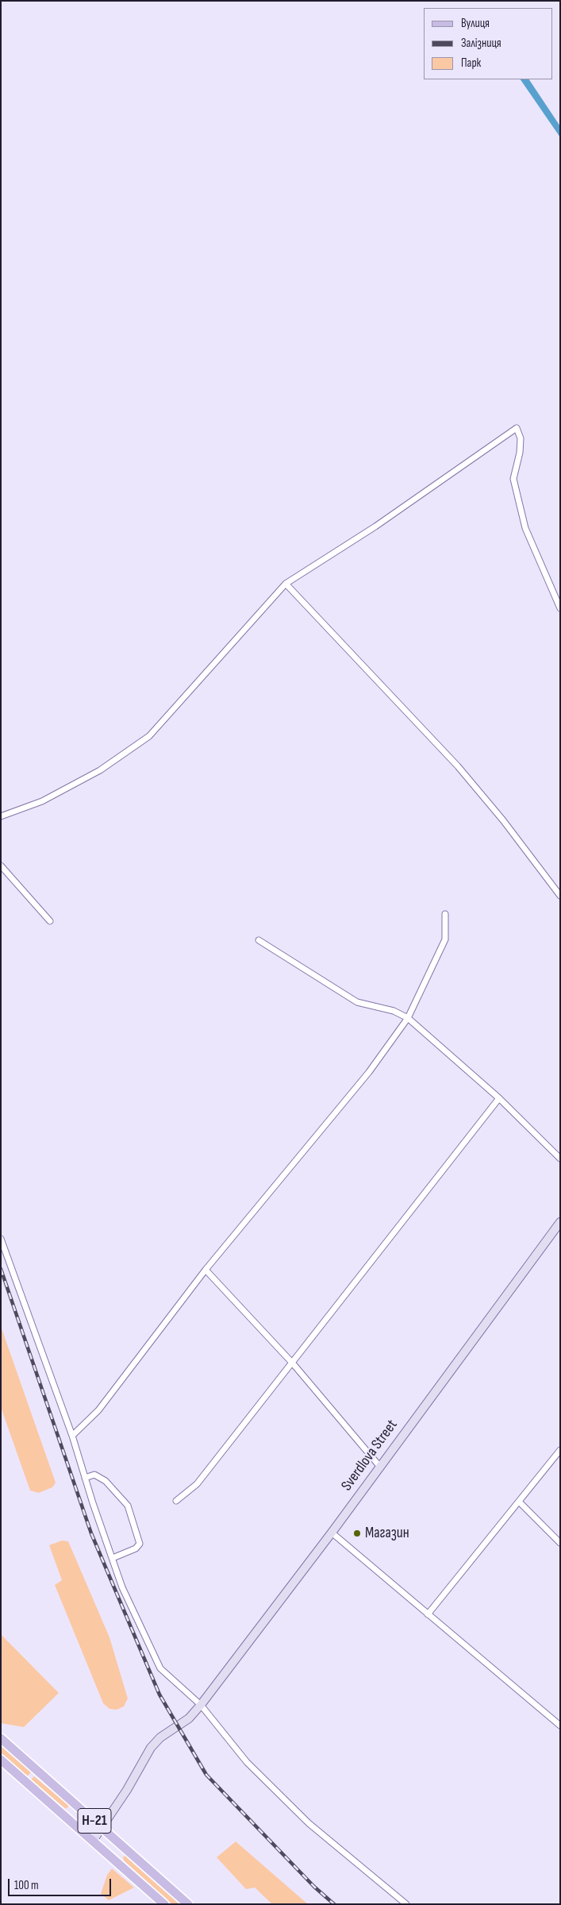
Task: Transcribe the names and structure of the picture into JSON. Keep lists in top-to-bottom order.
{
  "streets": {
    "main road": ["Н-21"],
    "street": ["Sverdlova Street"]
  },
  "crossings": [
    ["Sverdlova Street", "Н-21"]
  ],
  "places": ["Mагазин"],
  "legend": ["Вулиця", "Залізниця", "Парк"],
  "scale_bar": "100 m"
}
